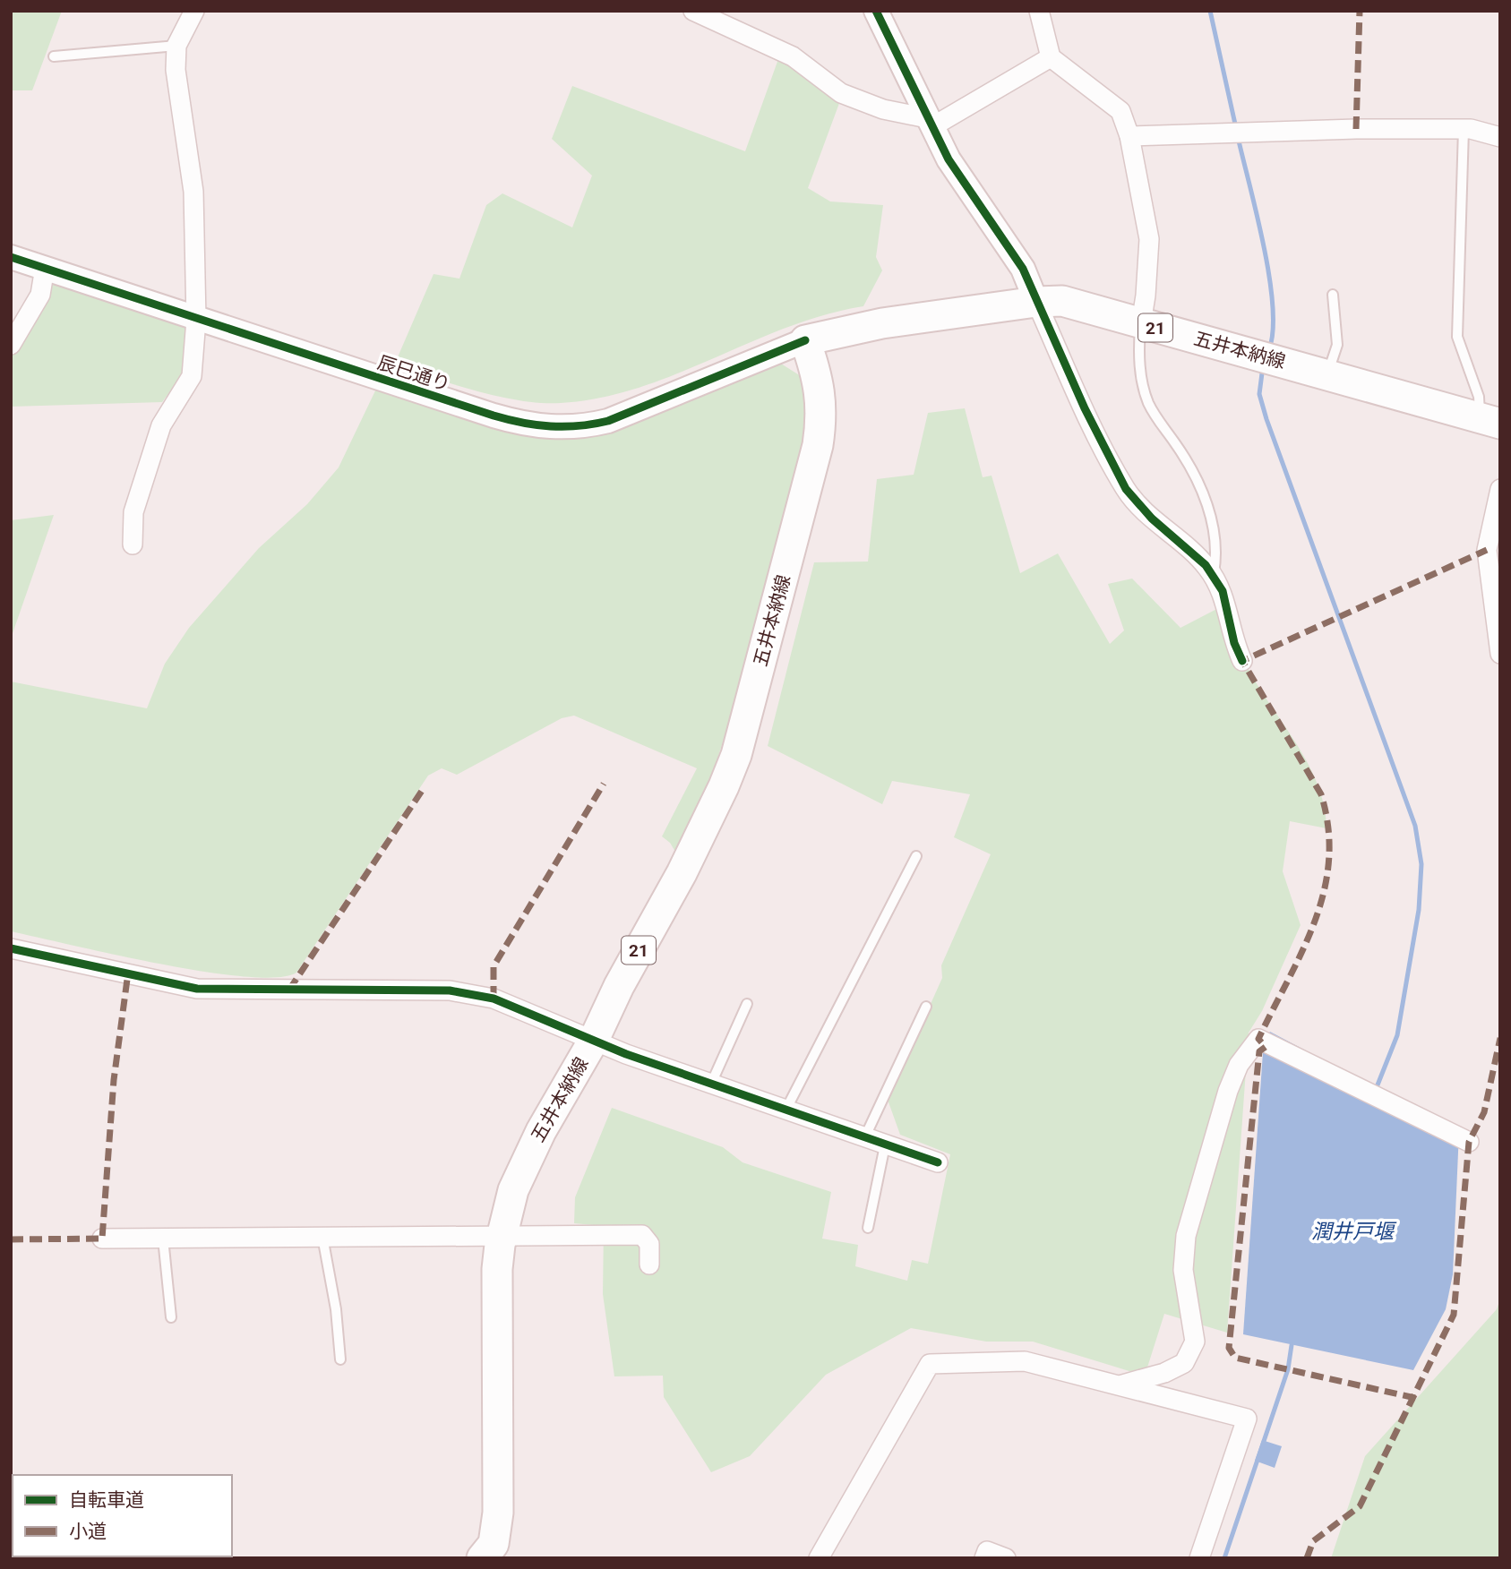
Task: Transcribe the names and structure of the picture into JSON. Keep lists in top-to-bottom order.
{
  "streets": {
    "main road": ["21", "五井本納線"],
    "street": ["辰巳通り"]
  },
  "crossings": [
    ["五井本納線", "辰巳通り"]
  ],
  "water": ["潤井戸堰"],
  "legend": ["自転車道", "小道"]
}
